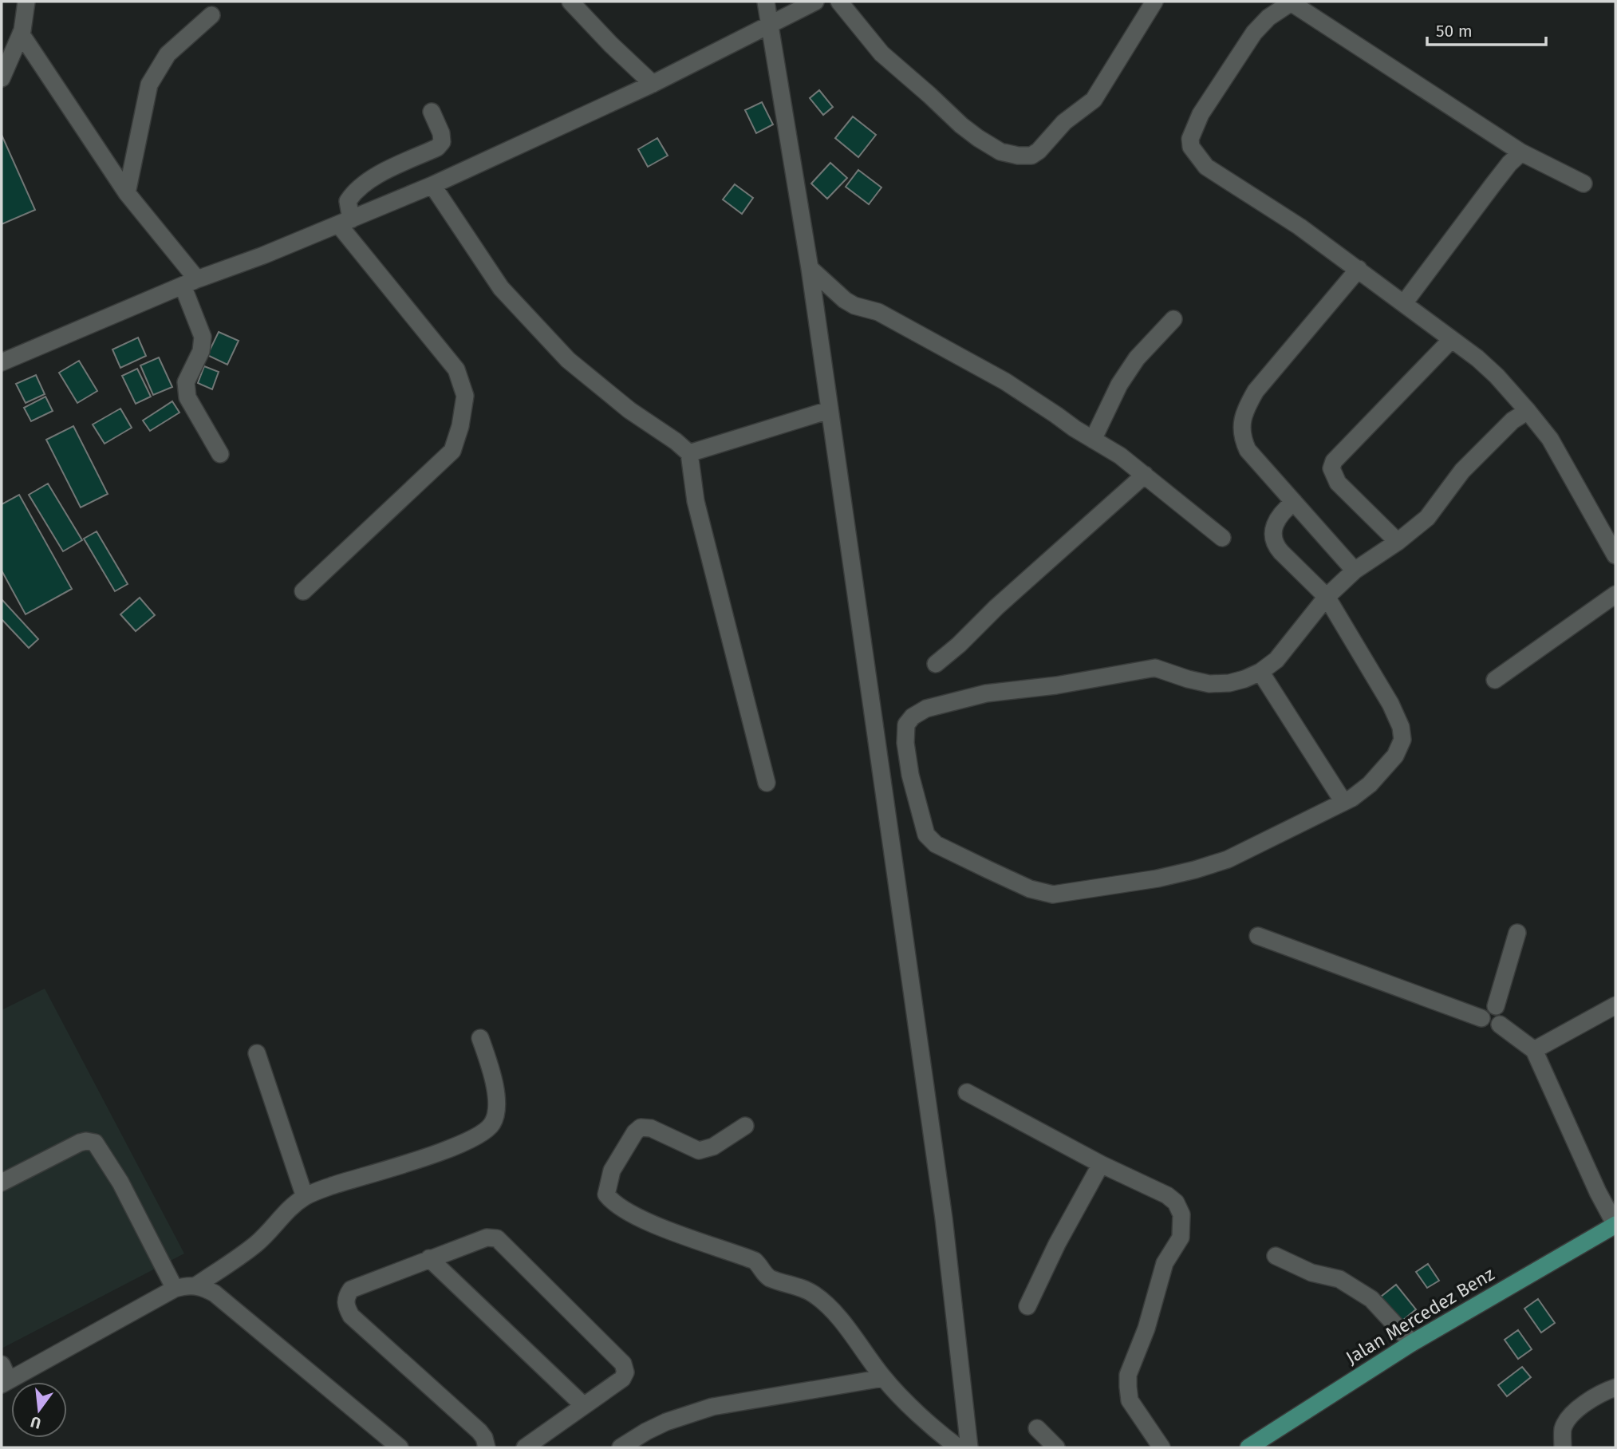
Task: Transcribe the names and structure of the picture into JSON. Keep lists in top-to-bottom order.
{
  "streets": {
    "main road": ["Jalan Mercedez Benz"]
  },
  "scale_bar": "50 m",
  "north": "bottom"
}
